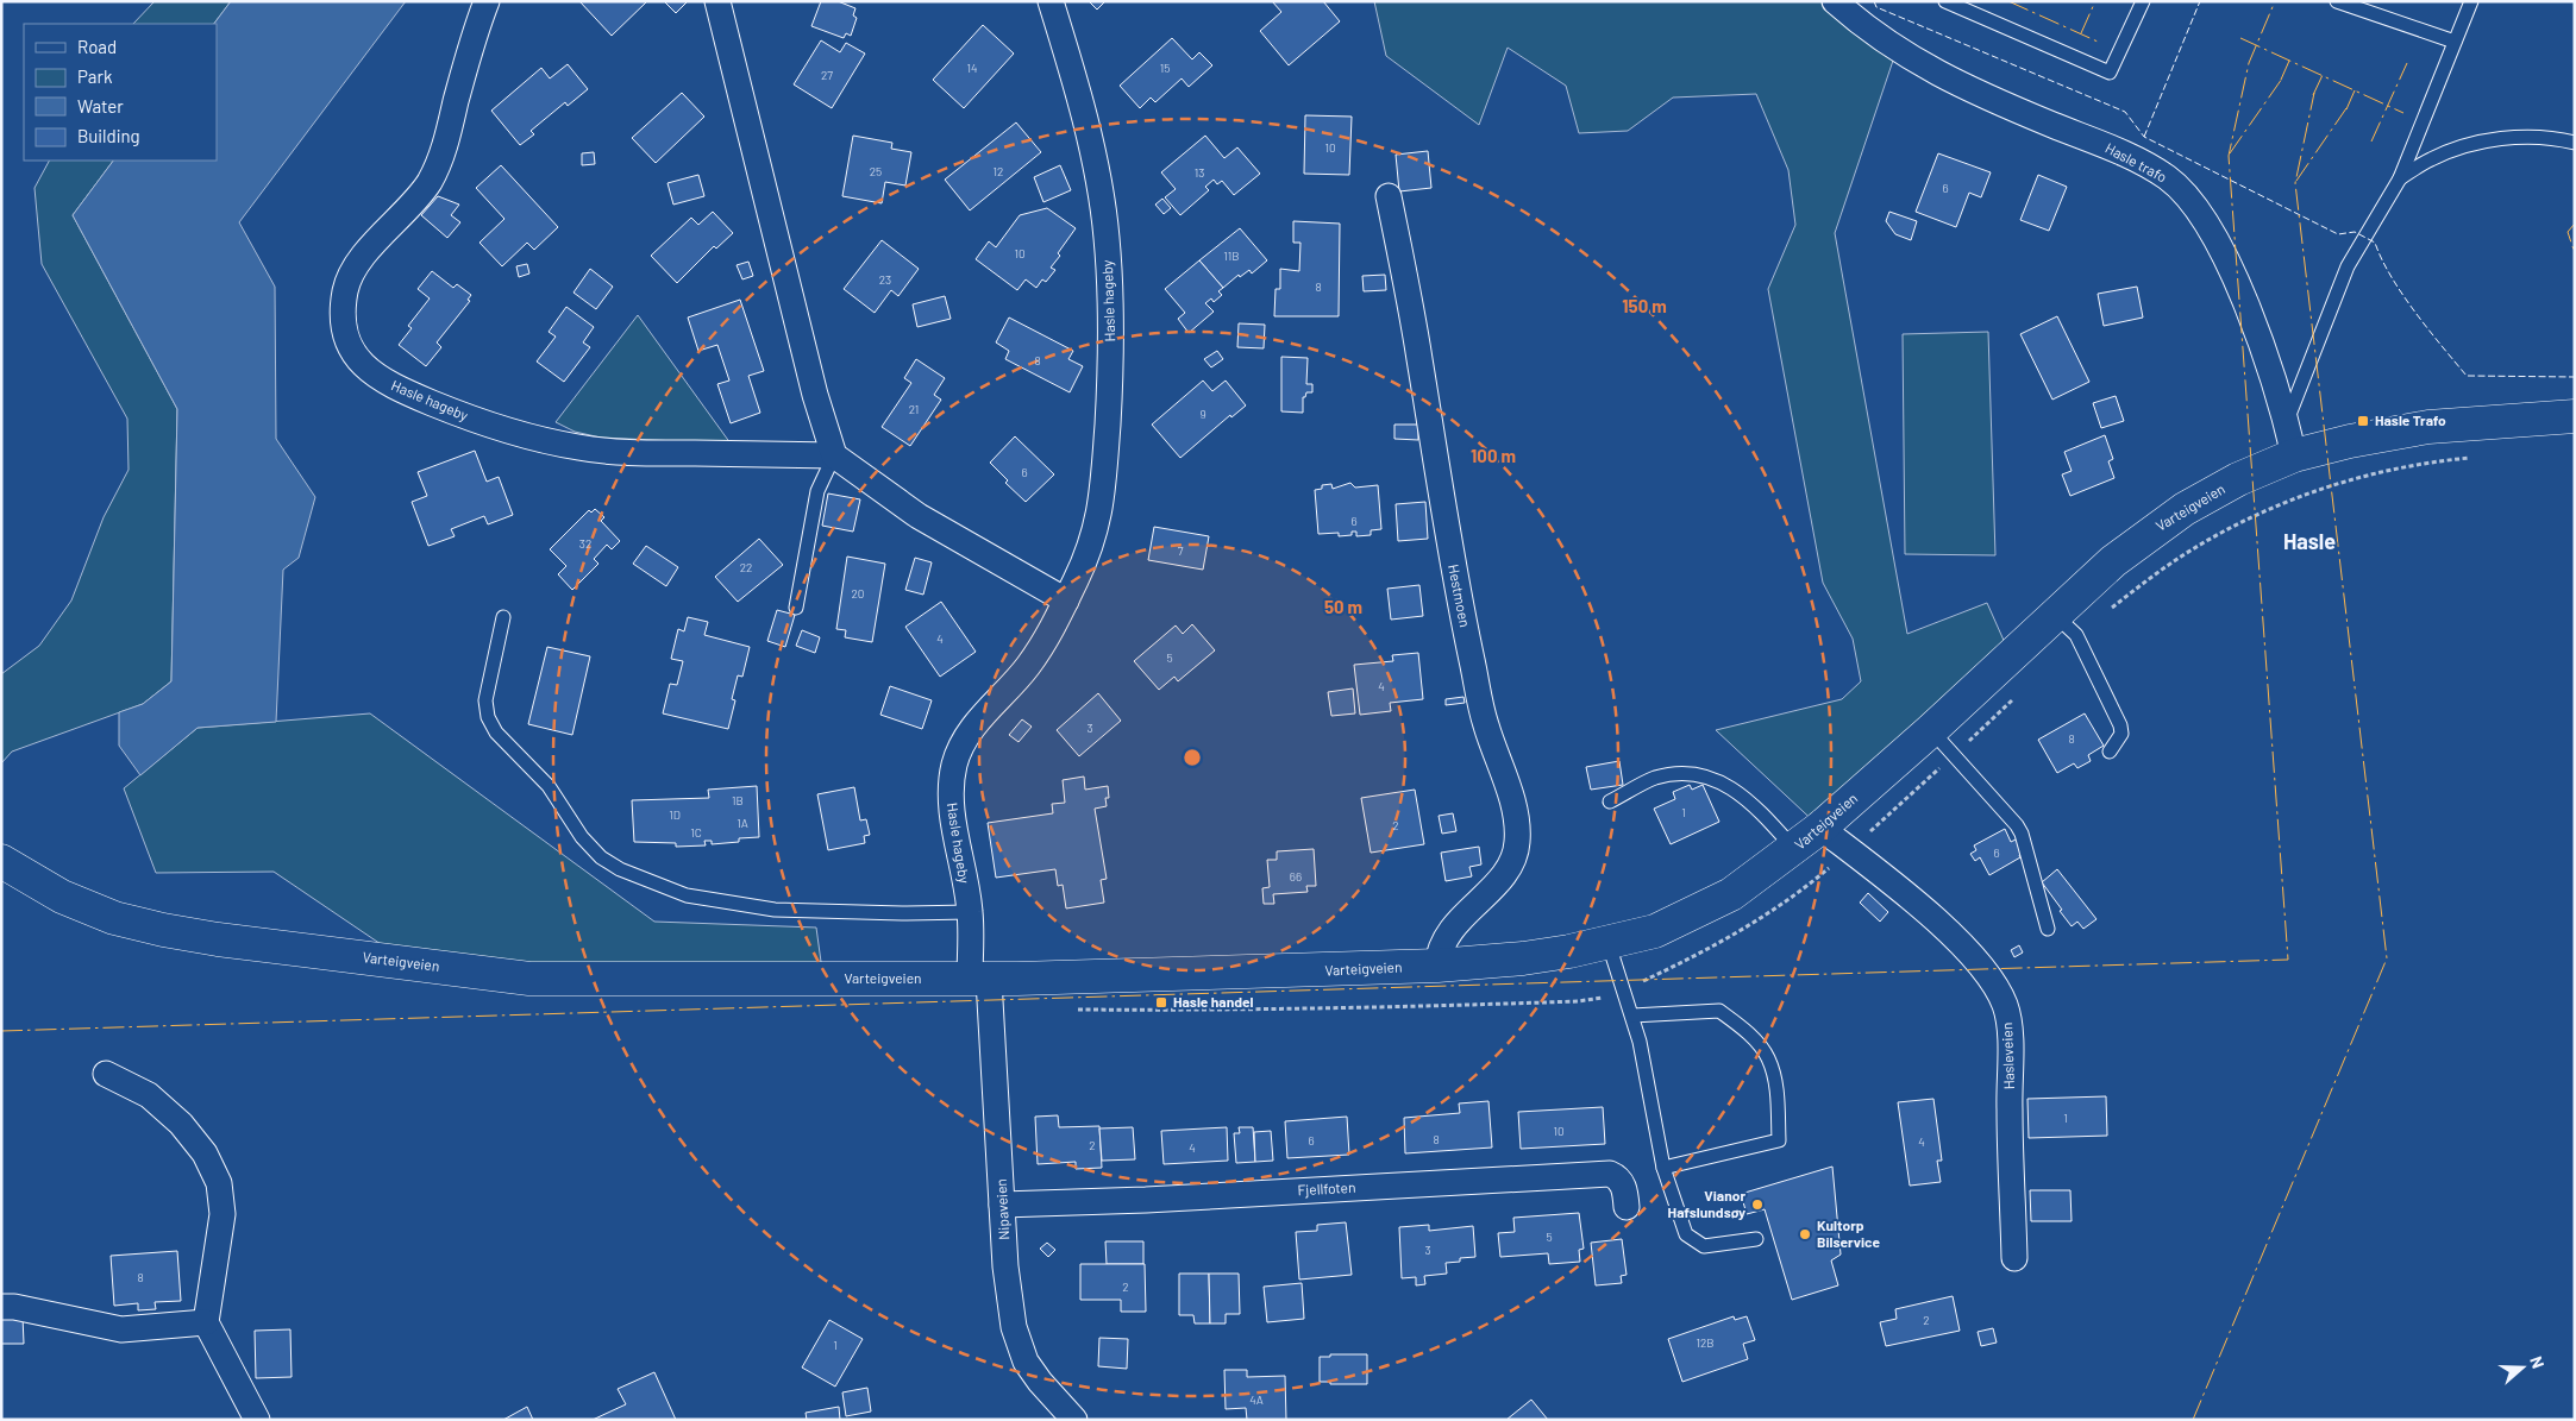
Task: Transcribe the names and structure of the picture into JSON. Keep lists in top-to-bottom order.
{
  "streets": {
    "main road": ["Varteigveien"],
    "street": [
      "Hasle trafo",
      "Hasle hageby",
      "Hestmoen",
      "Hasleveien",
      "Fjellfoten",
      "Nipaveien"
    ]
  },
  "crossings": [
    ["Hasle trafo", "Varteigveien"],
    ["Hasle hageby", "Varteigveien"],
    ["Hasle hageby", "Nipaveien"],
    ["Varteigveien", "Hestmoen"],
    ["Varteigveien", "Hasleveien"],
    ["Varteigveien", "Nipaveien"],
    ["Fjellfoten", "Nipaveien"]
  ],
  "districts": ["Hasle"],
  "places": {
    "transit": ["Hasle Trafo", "Hasle handel"],
    "other": ["Vianor Hafslundsøy", "Kultorp Bilservice"]
  },
  "house_numbers": [
    "14",
    "15",
    "27",
    "10",
    "25",
    "12",
    "13",
    "6",
    "10",
    "11B",
    "23",
    "8",
    "8",
    "21",
    "9",
    "6",
    "6",
    "32",
    "7",
    "22",
    "20",
    "4",
    "5",
    "4",
    "3",
    "8",
    "1B",
    "1",
    "1D",
    "1A",
    "2",
    "1C",
    "6",
    "66",
    "1",
    "10",
    "8",
    "6",
    "4",
    "2",
    "4",
    "5",
    "3",
    "8",
    "2",
    "2",
    "12B",
    "1",
    "4A"
  ],
  "legend": [
    "Road",
    "Park",
    "Water",
    "Building"
  ],
  "north": "right",
  "rings": ["150 m", "100 m", "50 m"]
}
